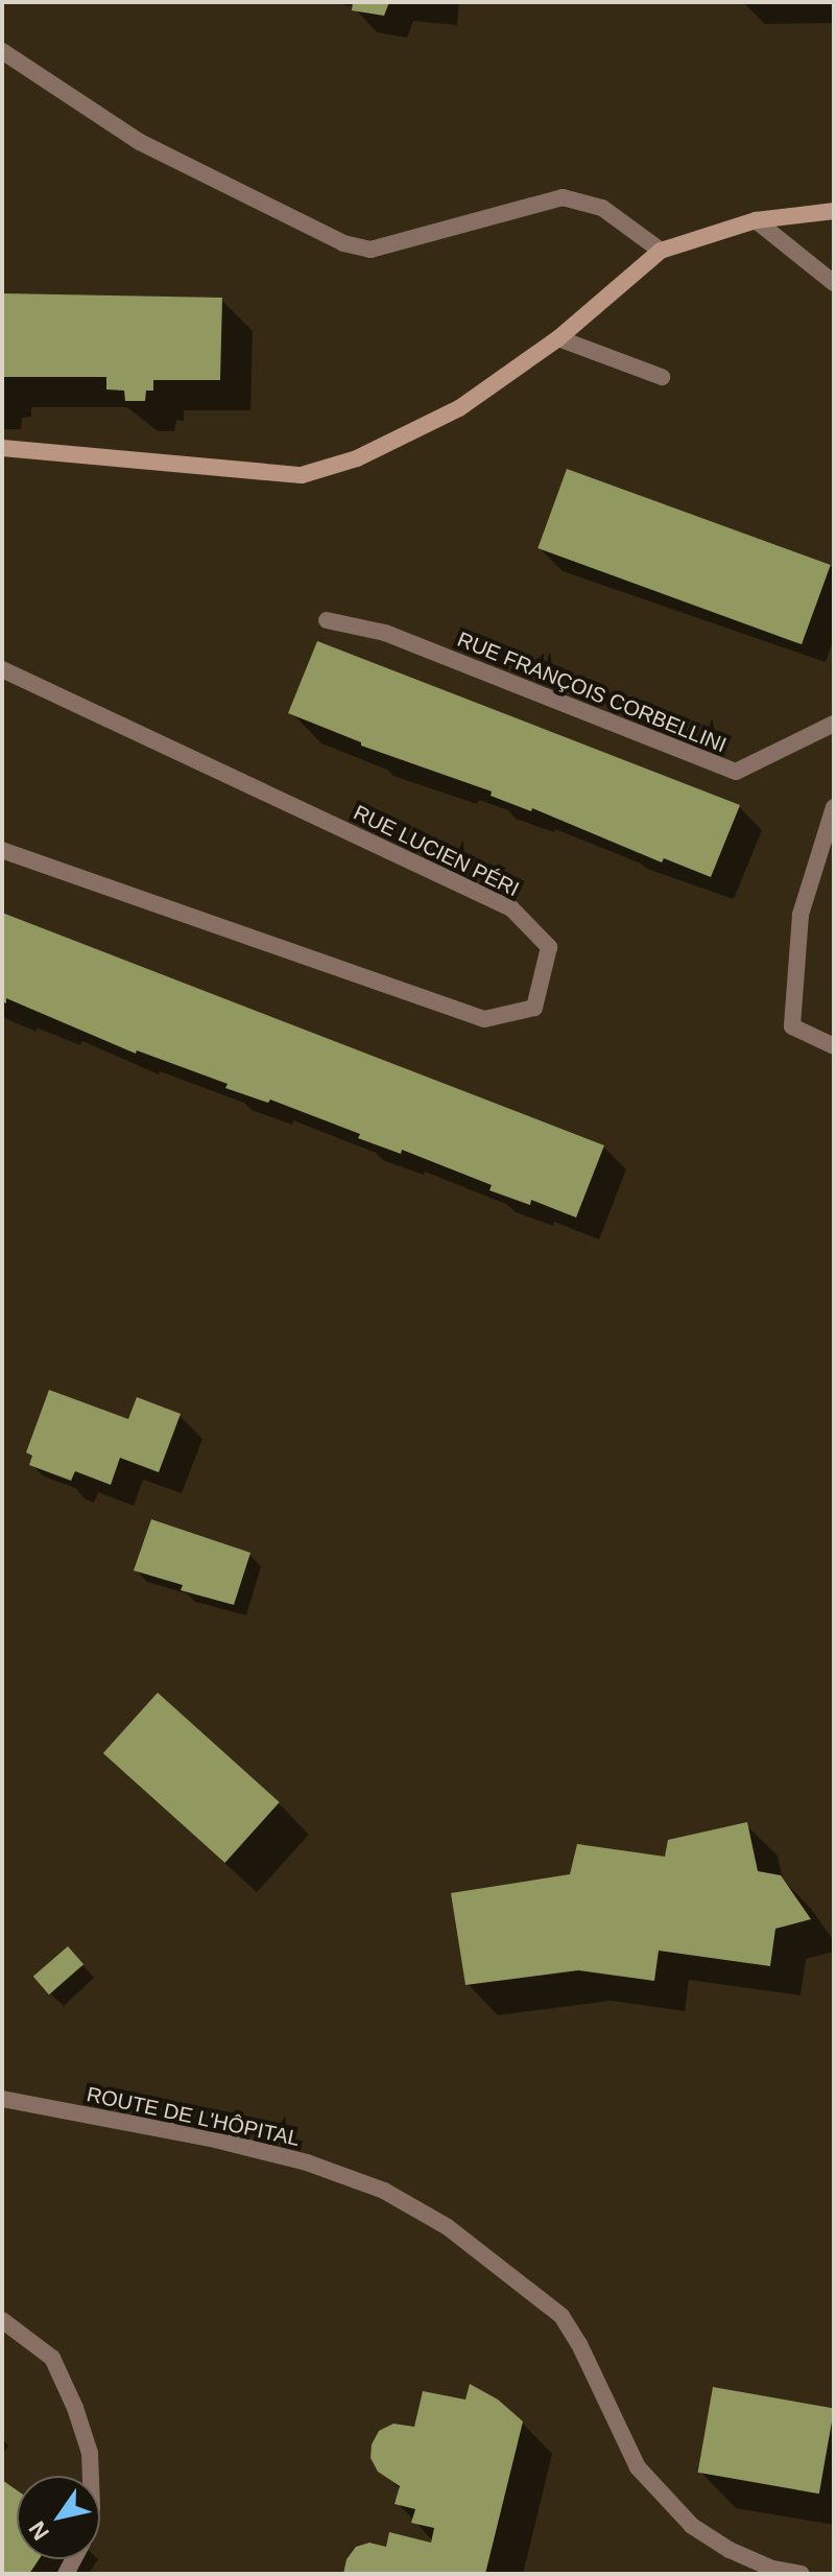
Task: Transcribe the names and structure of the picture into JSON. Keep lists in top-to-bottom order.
{
  "streets": {
    "street": ["RUE FRANÇOIS CORBELLINI", "RUE LUCIEN PÉRI", "ROUTE DE L'HÔPITAL"]
  },
  "north": "bottom left"
}
